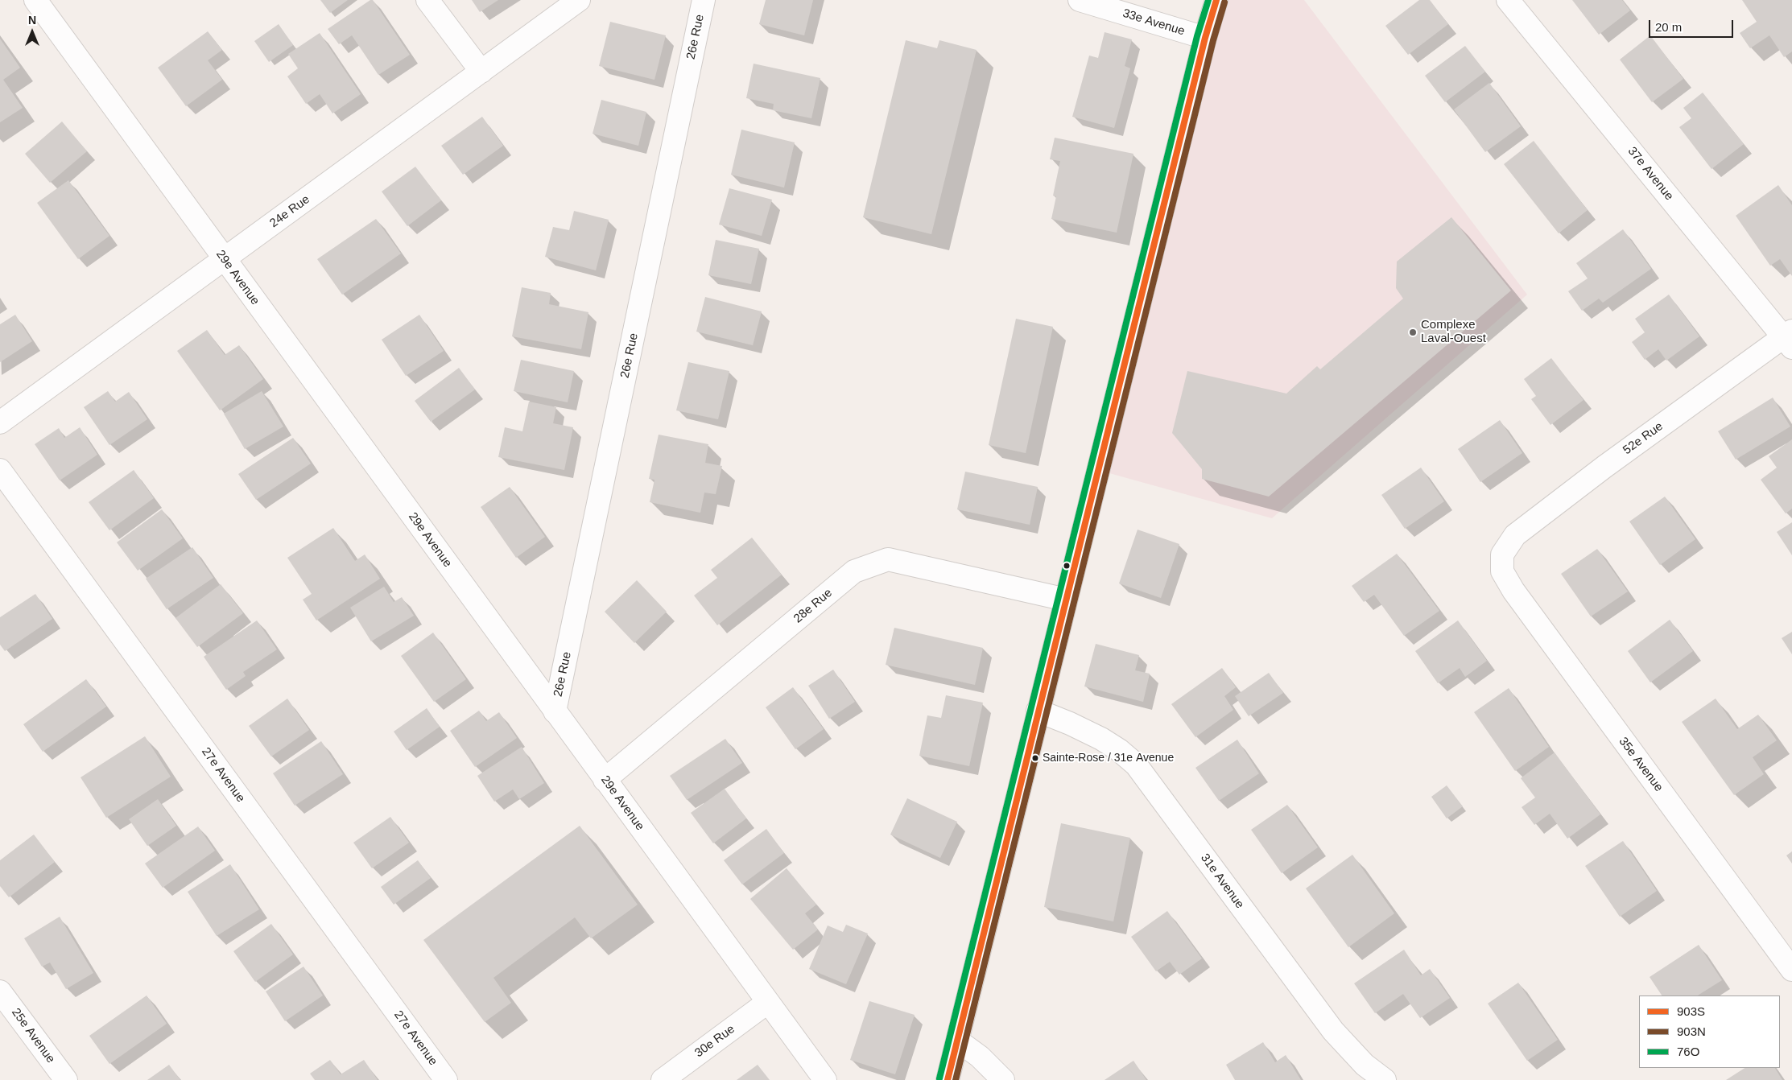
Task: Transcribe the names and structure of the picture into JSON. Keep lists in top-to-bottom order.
{
  "streets": {
    "street": [
      "33e Avenue",
      "26e Rue",
      "37e Avenue",
      "24e Rue",
      "29e Avenue",
      "52e Rue",
      "28e Rue",
      "35e Avenue",
      "27e Avenue",
      "31e Avenue",
      "25e Avenue",
      "30e Rue"
    ]
  },
  "crossings": [
    ["26e Rue", "29e Avenue"],
    ["37e Avenue", "52e Rue"],
    ["24e Rue", "29e Avenue"],
    ["29e Avenue", "28e Rue"],
    ["29e Avenue", "30e Rue"],
    ["52e Rue", "35e Avenue"]
  ],
  "places": ["Complexe Laval-Ouest", "Sainte-Rose / 31e Avenue"],
  "lines": ["transit line 903S", "transit line 76O", "transit line 903N"],
  "legend": ["903S", "903N", "76O"],
  "scale_bar": "20 m",
  "north": "top"
}
